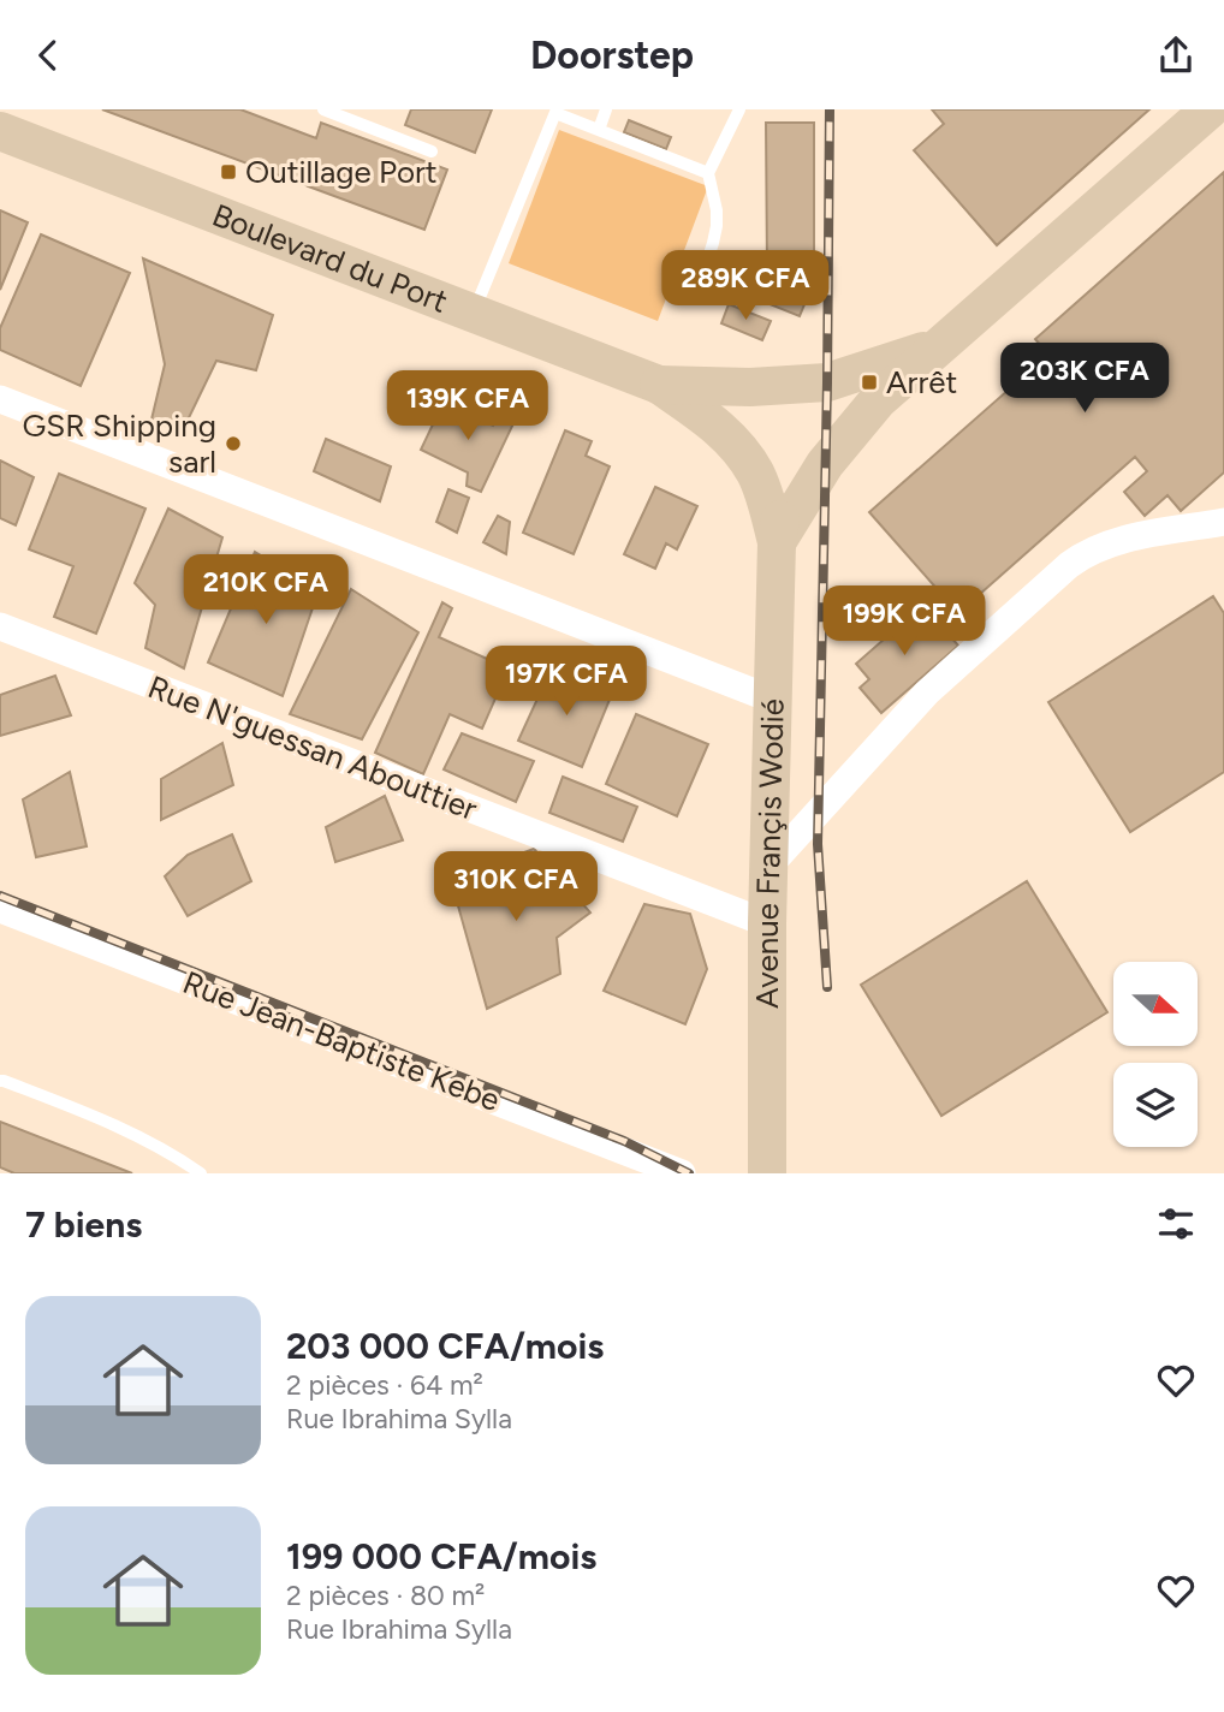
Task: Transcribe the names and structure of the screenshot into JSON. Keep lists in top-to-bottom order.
{
  "streets": {
    "main road": ["Boulevard du Port", "Avenue Françis Wodié"],
    "street": ["Rue N'guessan Abouttier", "Rue Jean-Baptiste Kebe"]
  },
  "crossings": [
    ["Boulevard du Port", "Avenue Françis Wodié"],
    ["Rue N'guessan Abouttier", "Avenue Françis Wodié"]
  ],
  "places": {
    "transit": ["Outillage Port", "Arrêt"],
    "other": ["GSR Shipping sarl"]
  },
  "north": "right",
  "page": {
    "header": "Doorstep",
    "price": [
      "289K CFA",
      "203K CFA",
      "139K CFA",
      "210K CFA",
      "199K CFA",
      "197K CFA",
      "310K CFA"
    ],
    "heading": "7 biens",
    "list": [
      {
        "name": "203 000 CFA/mois",
        "note": "2 pièces · 64 m² · Rue Ibrahima Sylla"
      },
      {
        "name": "199 000 CFA/mois",
        "note": "2 pièces · 80 m² · Rue Ibrahima Sylla"
      }
    ]
  }
}
